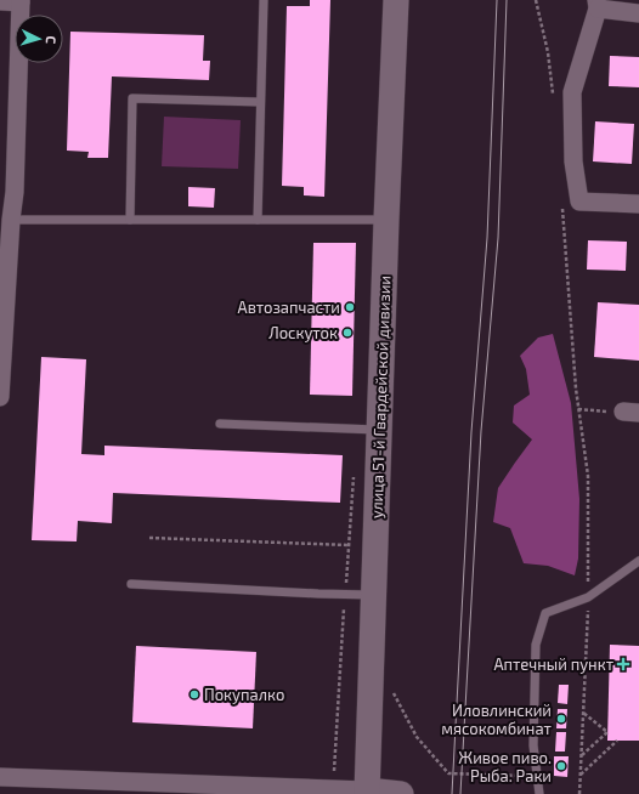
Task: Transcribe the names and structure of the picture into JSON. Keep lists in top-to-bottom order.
{
  "streets": {
    "main road": ["улица 51-й Гвардейской дивизии"]
  },
  "places": {
    "other": [
      "Автозапчасти",
      "Лоскуток",
      "Покупалко",
      "Иловлинский мясокомбинат",
      "Живое пиво. Рыба. Раки"
    ],
    "health": ["Аптечный пункт"]
  },
  "north": "right"
}
